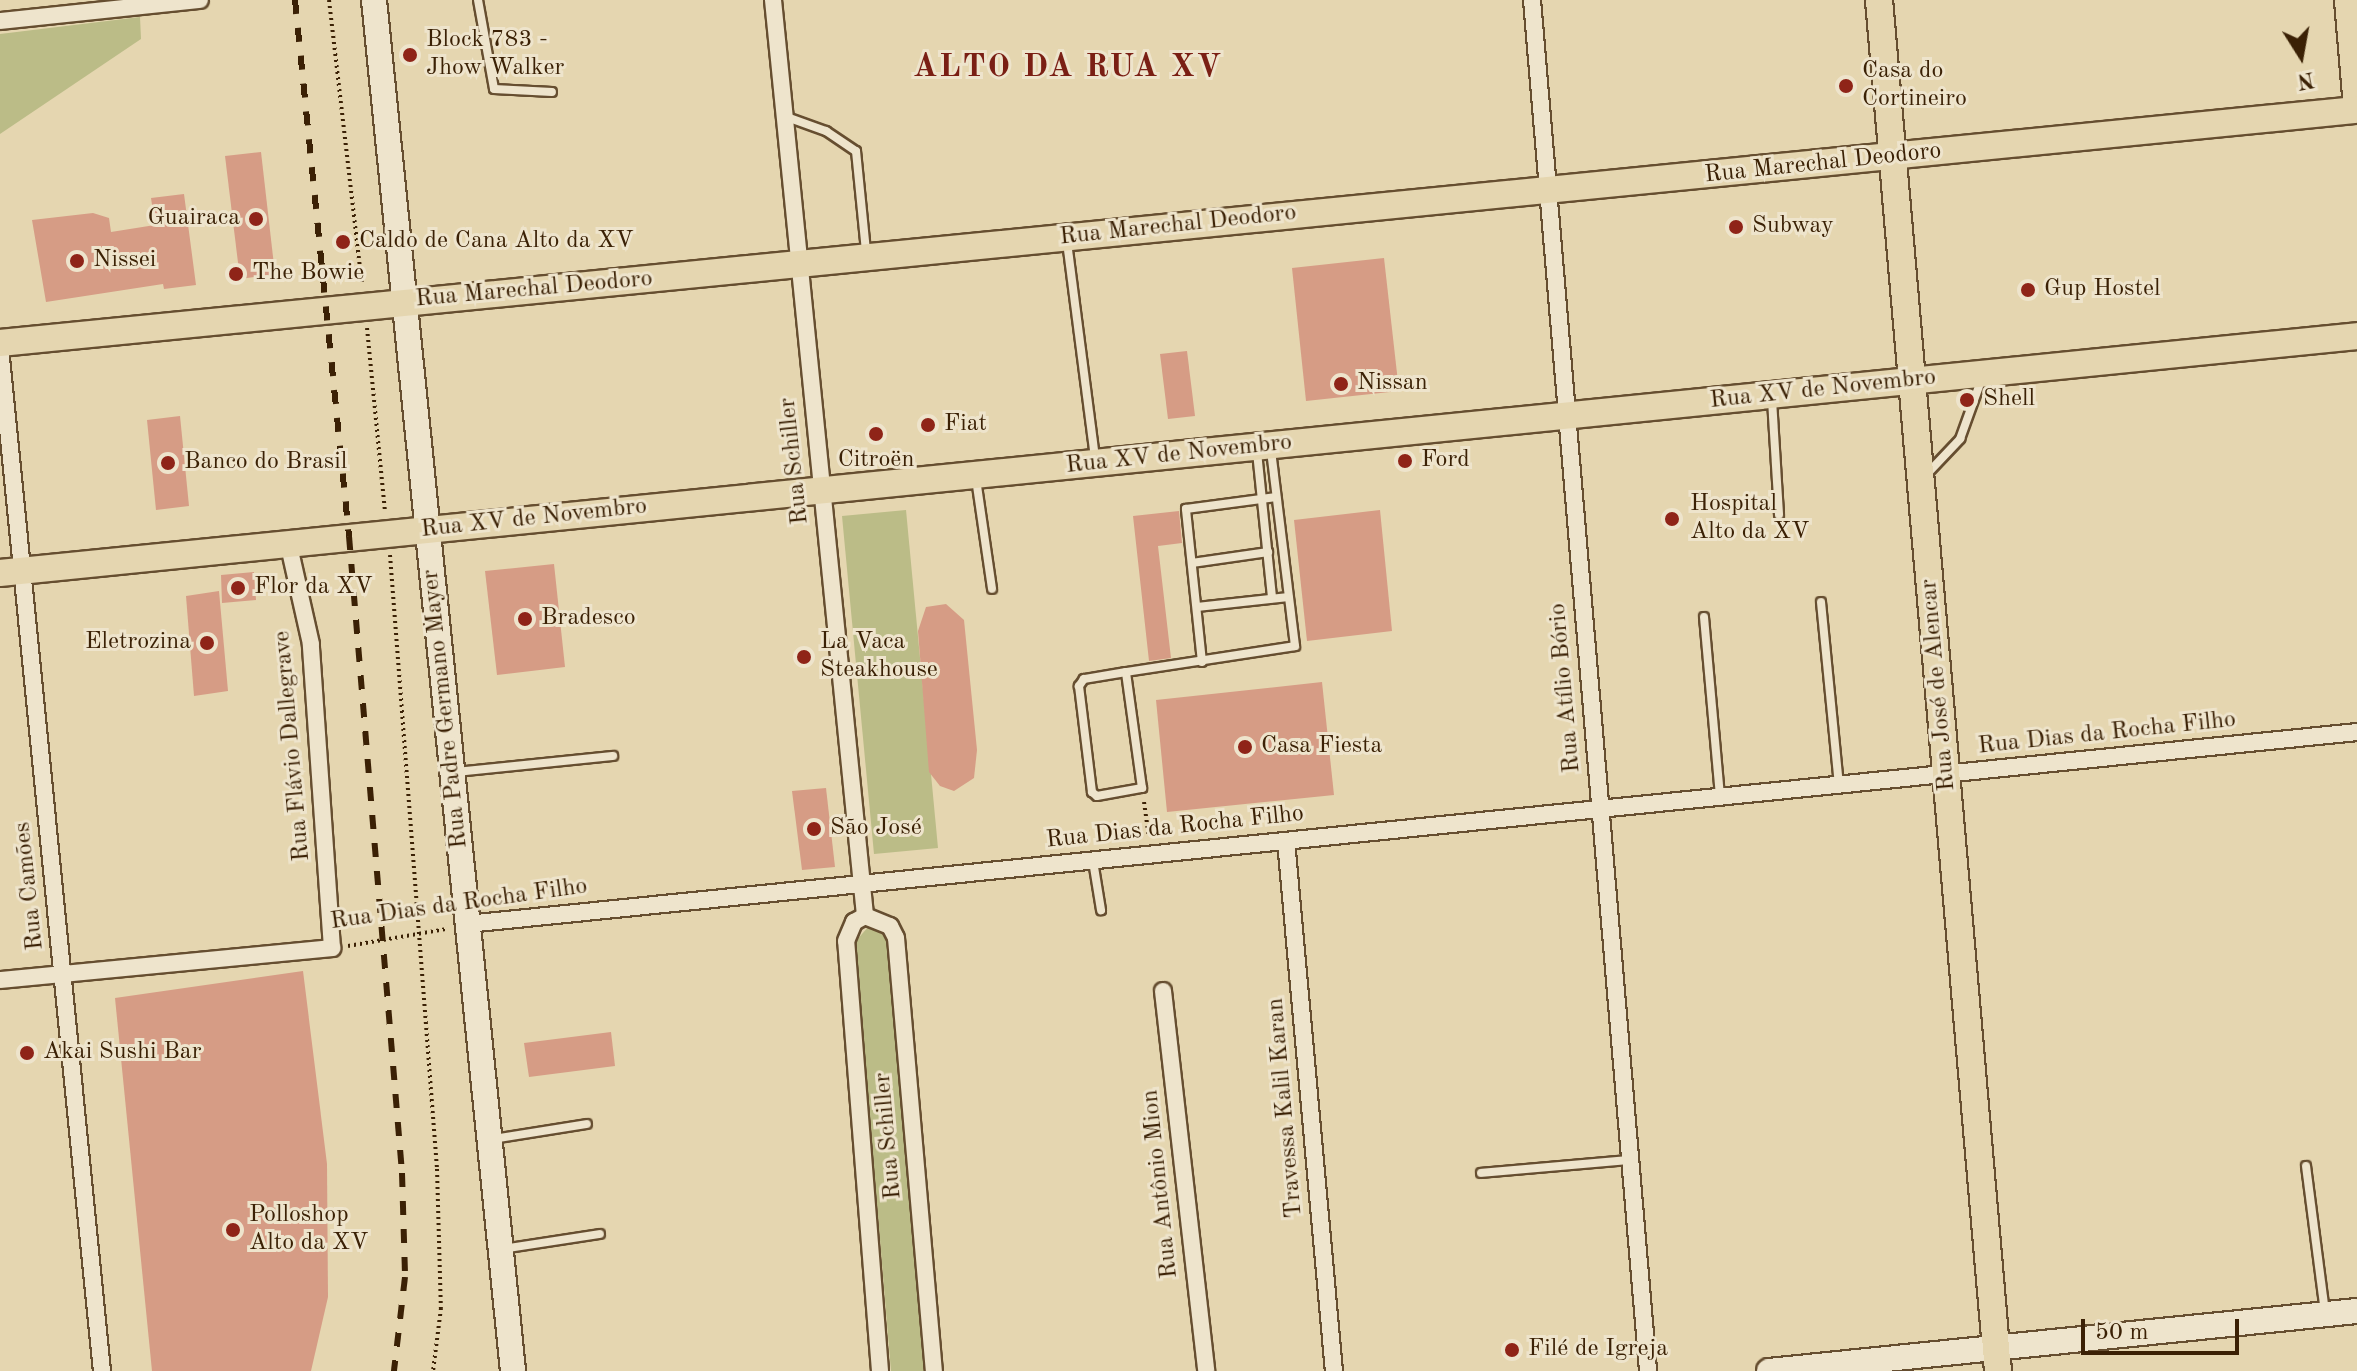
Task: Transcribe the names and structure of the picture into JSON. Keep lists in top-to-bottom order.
{
  "streets": {
    "main road": ["Rua Marechal Deodoro", "Rua XV de Novembro", "Rua José de Alencar"],
    "street": [
      "Rua Schiller",
      "Rua Atílio Bório",
      "Rua Padre Germano Mayer",
      "Rua Dias da Rocha Filho",
      "Rua Flávio Dallegrave",
      "Rua Camões",
      "Travessa Kalil Karan",
      "Rua Antônio Mion"
    ]
  },
  "crossings": [
    ["Rua Marechal Deodoro", "Rua Schiller"],
    ["Rua Marechal Deodoro", "Rua José de Alencar"],
    ["Rua Marechal Deodoro", "Rua Atílio Bório"],
    ["Rua Marechal Deodoro", "Rua Padre Germano Mayer"],
    ["Rua Marechal Deodoro", "Rua Camões"],
    ["Rua XV de Novembro", "Rua Schiller"],
    ["Rua XV de Novembro", "Rua José de Alencar"],
    ["Rua XV de Novembro", "Rua Atílio Bório"],
    ["Rua XV de Novembro", "Rua Padre Germano Mayer"],
    ["Rua XV de Novembro", "Rua Flávio Dallegrave"],
    ["Rua XV de Novembro", "Rua Camões"],
    ["Rua Schiller", "Rua Dias da Rocha Filho"],
    ["Rua José de Alencar", "Rua Dias da Rocha Filho"],
    ["Rua Atílio Bório", "Rua Dias da Rocha Filho"],
    ["Rua Padre Germano Mayer", "Rua Dias da Rocha Filho"],
    ["Rua Dias da Rocha Filho", "Rua Flávio Dallegrave"],
    ["Rua Dias da Rocha Filho", "Rua Camões"],
    ["Rua Dias da Rocha Filho", "Travessa Kalil Karan"]
  ],
  "districts": ["ALTO DA RUA XV"],
  "places": [
    "Block 783 - Jhow Walker",
    "Casa do Cortineiro",
    "Guairaca",
    "Subway",
    "Caldo de Cana Alto da XV",
    "Nissei",
    "The Bowie",
    "Gup Hostel",
    "Nissan",
    "Shell",
    "Fiat",
    "Citroën",
    "Ford",
    "Banco do Brasil",
    "Hospital Alto da XV",
    "Flor da XV",
    "Bradesco",
    "Eletrozina",
    "La Vaca Steakhouse",
    "Casa Fiesta",
    "São José",
    "Akai Sushi Bar",
    "Polloshop Alto da XV",
    "Filé de Igreja"
  ],
  "scale_bar": "50 m",
  "north": "bottom"
}
